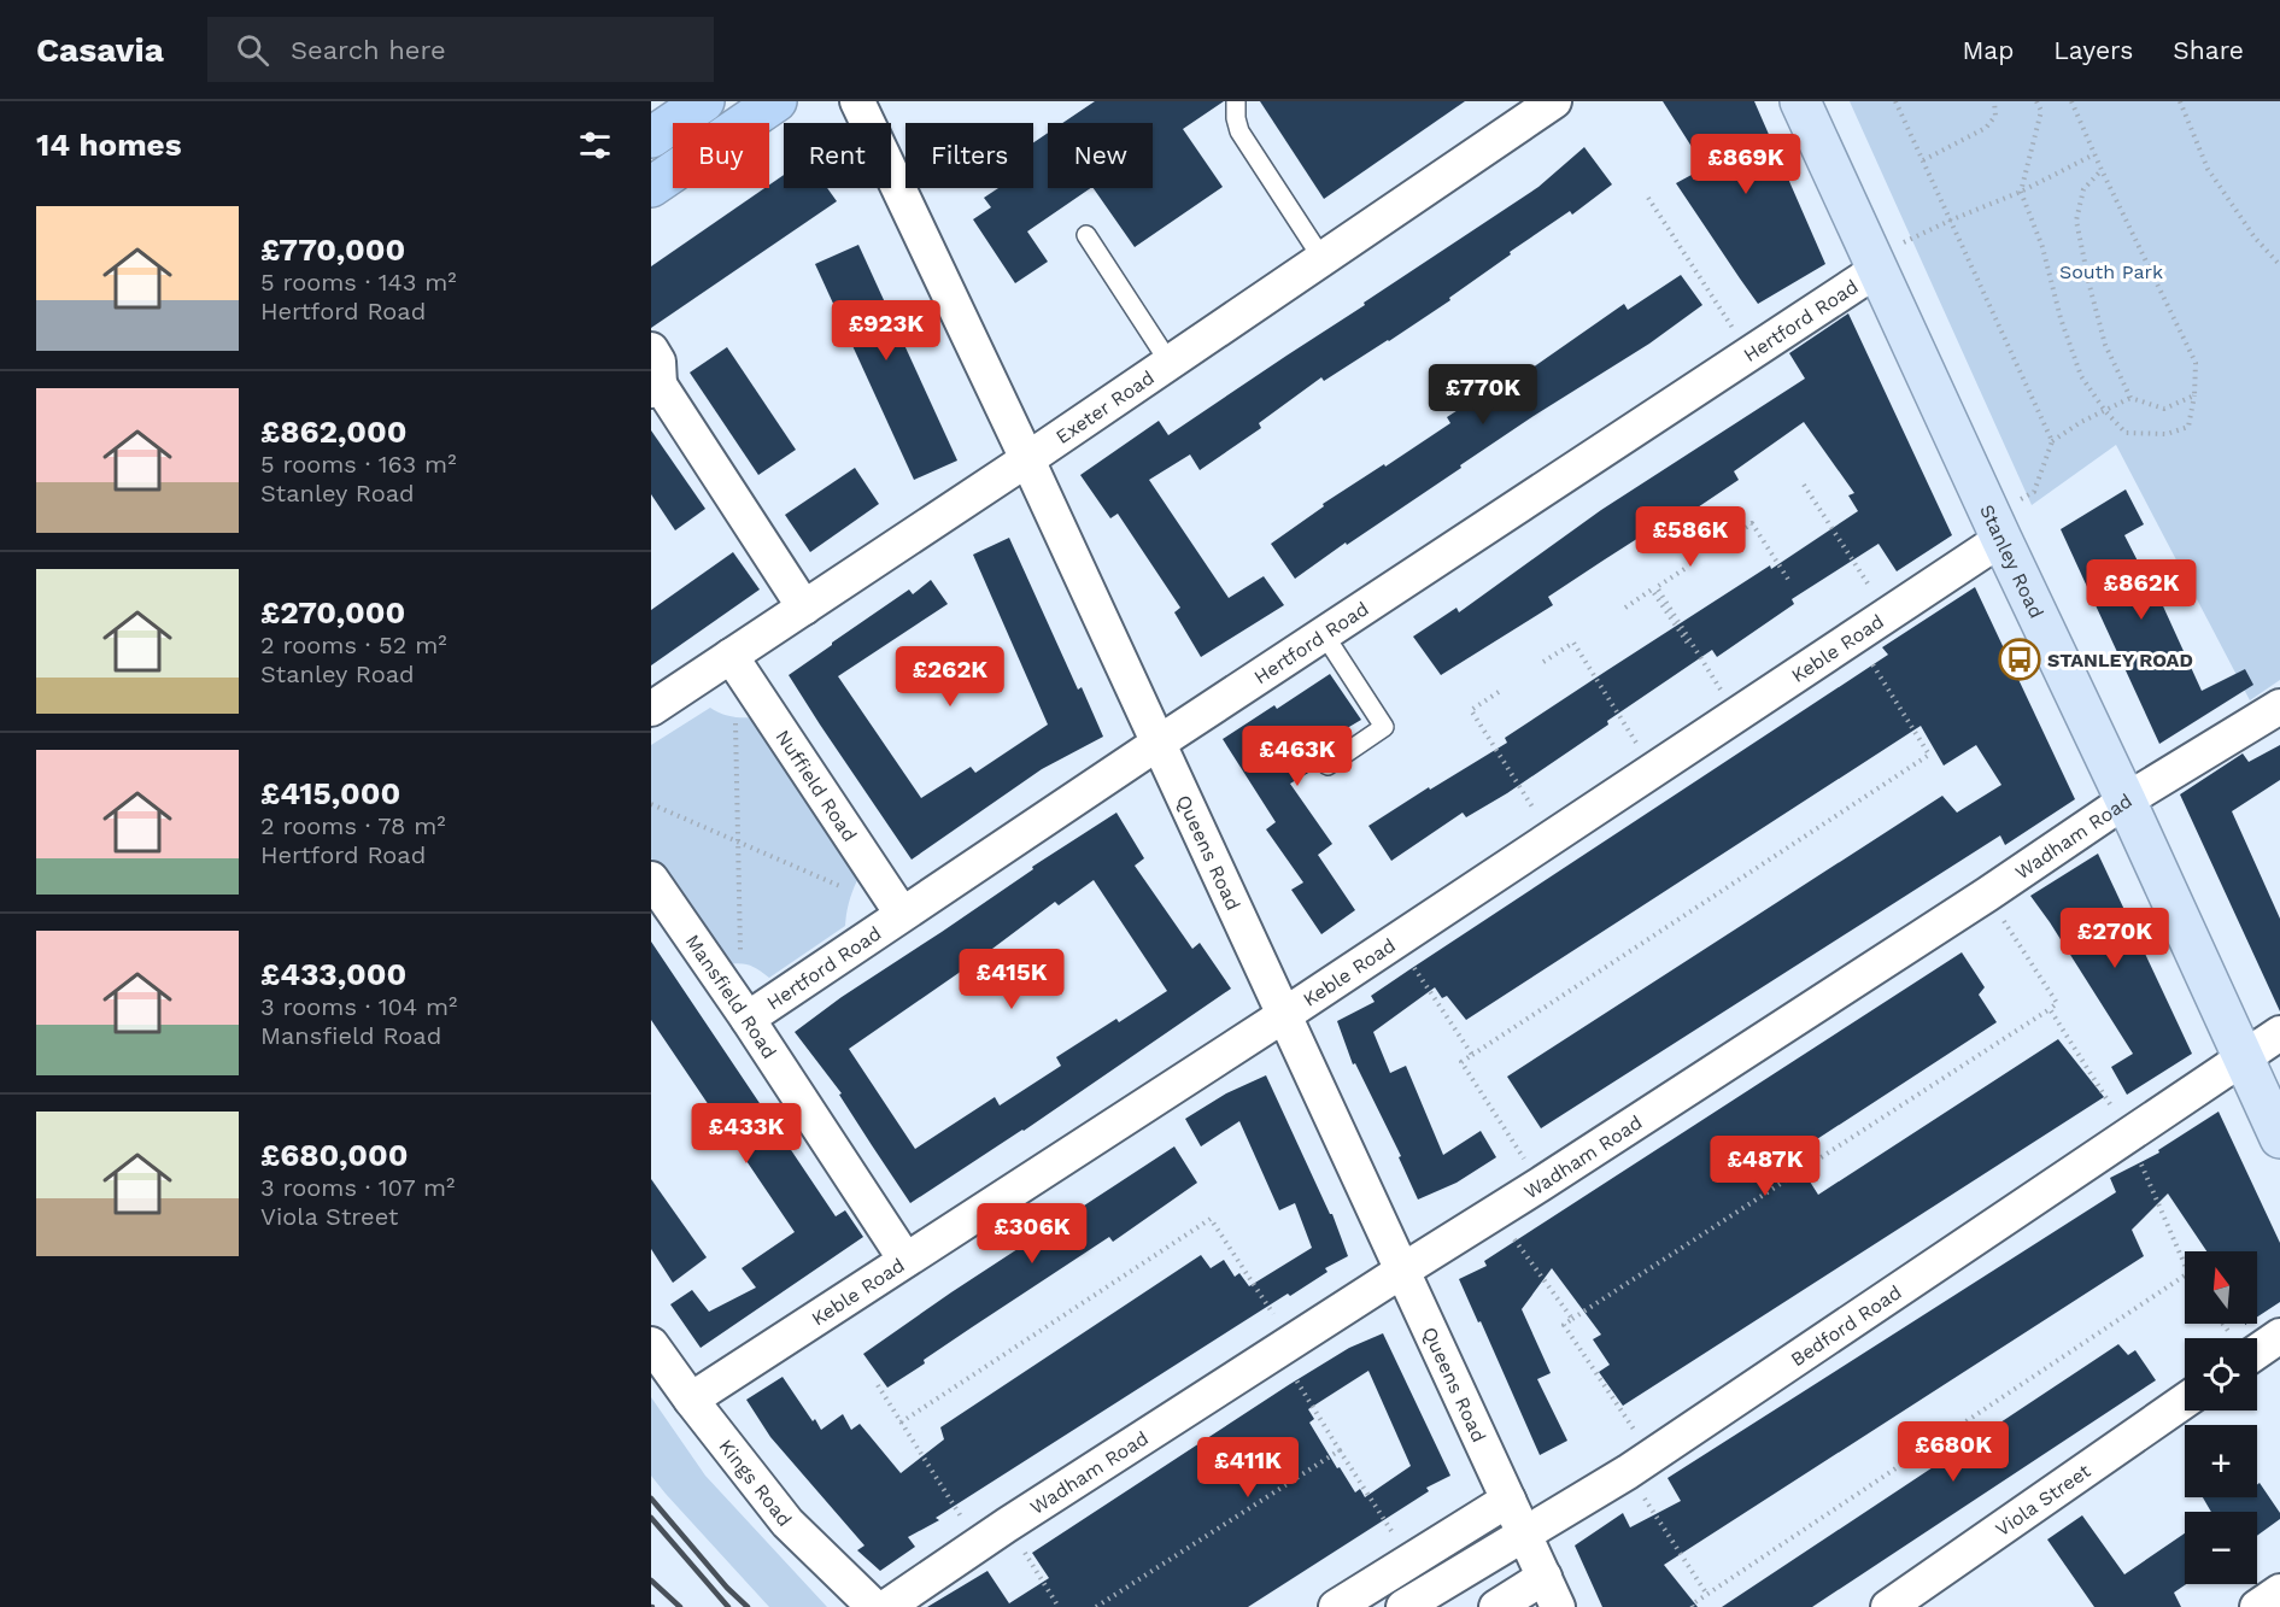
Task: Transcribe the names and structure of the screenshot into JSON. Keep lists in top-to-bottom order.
{
  "streets": {
    "main road": ["Stanley Road"],
    "street": [
      "Hertford Road",
      "Exeter Road",
      "Keble Road",
      "Nuffield Road",
      "Wadham Road",
      "Queens Road",
      "Mansfield Road",
      "Bedford Road",
      "Kings Road",
      "Viola Street"
    ]
  },
  "crossings": [
    ["Hertford Road", "Stanley Road"],
    ["Hertford Road", "Nuffield Road"],
    ["Hertford Road", "Queens Road"],
    ["Hertford Road", "Mansfield Road"],
    ["Exeter Road", "Nuffield Road"],
    ["Exeter Road", "Queens Road"],
    ["Stanley Road", "Keble Road"],
    ["Stanley Road", "Wadham Road"],
    ["Stanley Road", "Bedford Road"],
    ["Keble Road", "Queens Road"],
    ["Keble Road", "Mansfield Road"],
    ["Keble Road", "Kings Road"],
    ["Wadham Road", "Queens Road"],
    ["Queens Road", "Bedford Road"]
  ],
  "parks": ["South Park"],
  "places": {
    "bus stop": ["STANLEY ROAD"]
  },
  "north": "top",
  "page": {
    "header": "Casavia",
    "search": "Search here",
    "nav": ["Map", "Layers", "Share"],
    "heading": "14 homes",
    "chip": [
      "Buy",
      "Rent",
      "Filters",
      "New"
    ],
    "price": [
      "£869K",
      "£923K",
      "£770K",
      "£586K",
      "£862K",
      "£262K",
      "£463K",
      "£270K",
      "£415K",
      "£433K",
      "£487K",
      "£306K",
      "£680K",
      "£411K"
    ],
    "list": [
      {
        "name": "£770,000",
        "note": "5 rooms · 143 m² · Hertford Road"
      },
      {
        "name": "£862,000",
        "note": "5 rooms · 163 m² · Stanley Road"
      },
      {
        "name": "£270,000",
        "note": "2 rooms · 52 m² · Stanley Road"
      },
      {
        "name": "£415,000",
        "note": "2 rooms · 78 m² · Hertford Road"
      },
      {
        "name": "£433,000",
        "note": "3 rooms · 104 m² · Mansfield Road"
      },
      {
        "name": "£680,000",
        "note": "3 rooms · 107 m² · Viola Street"
      }
    ],
    "map_buttons": ["+", "−"]
  }
}
